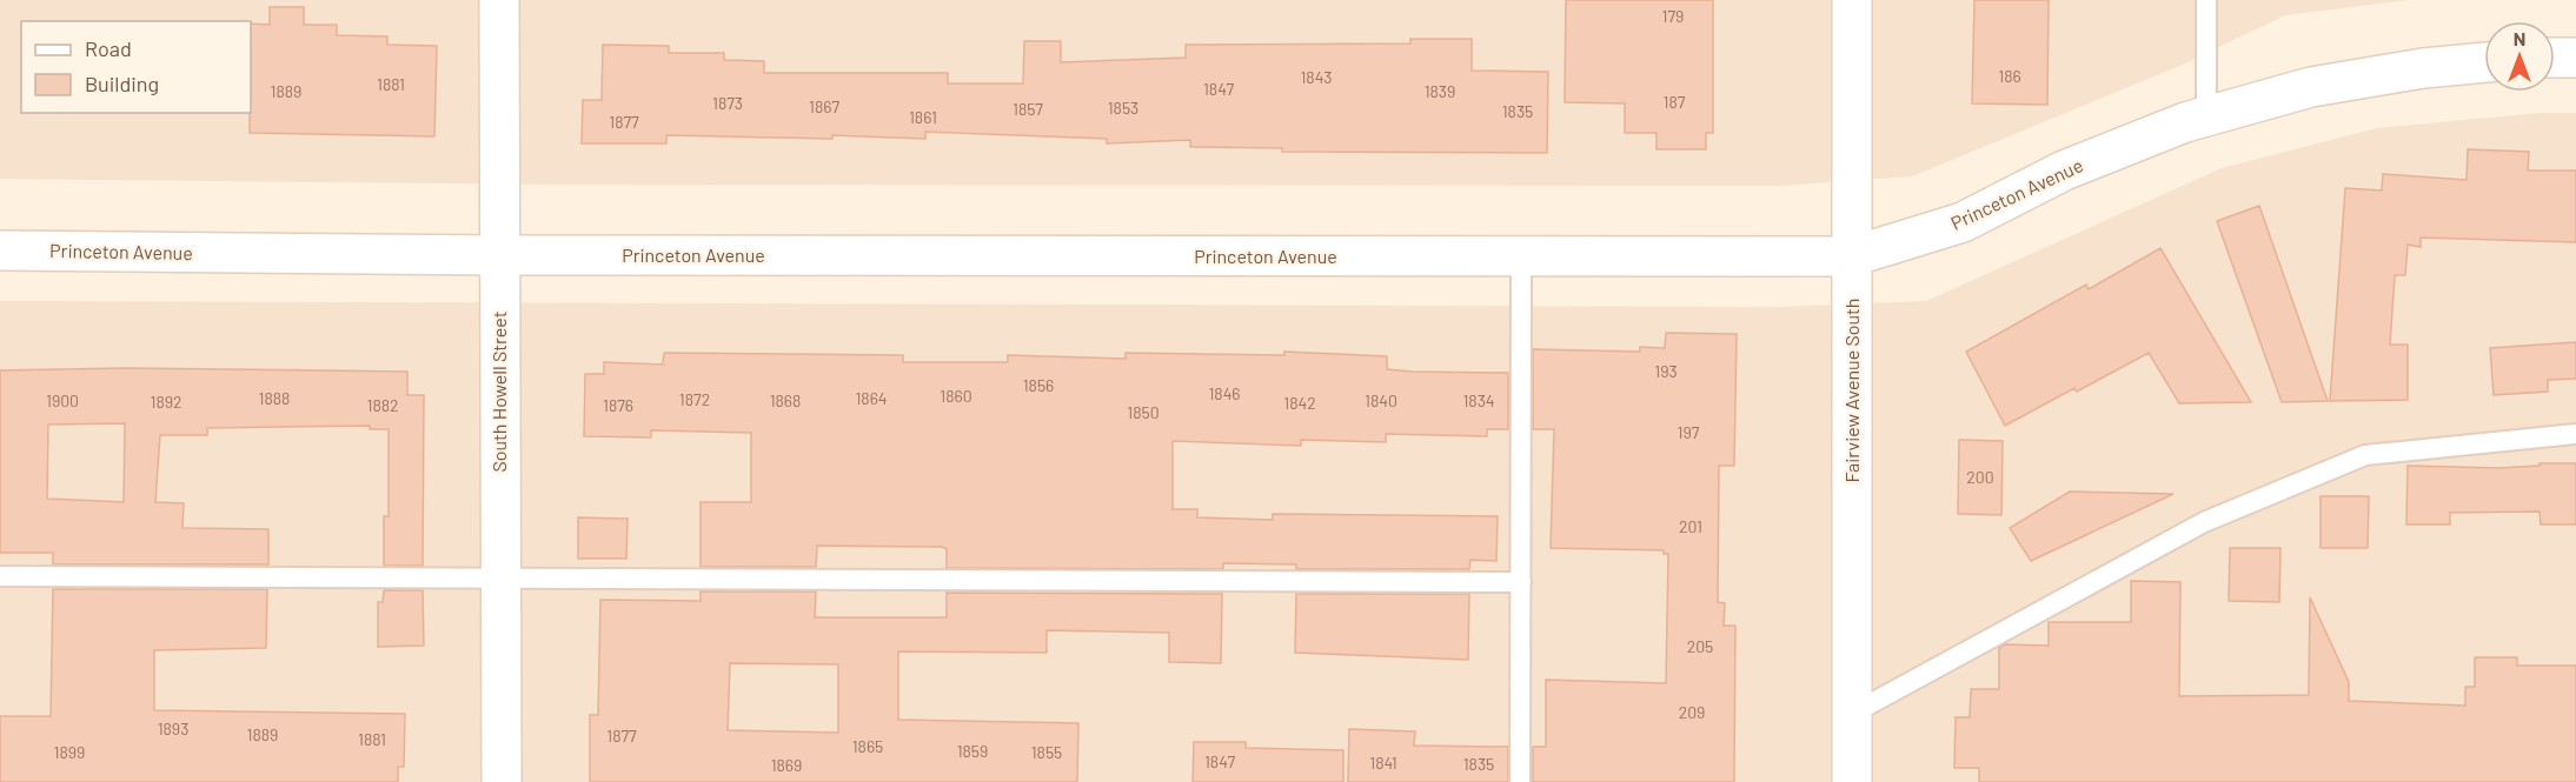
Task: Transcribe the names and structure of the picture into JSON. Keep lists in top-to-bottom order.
{
  "streets": {
    "street": ["Princeton Avenue", "Fairview Avenue South", "South Howell Street"]
  },
  "crossings": [
    ["Princeton Avenue", "Fairview Avenue South"],
    ["Princeton Avenue", "South Howell Street"]
  ],
  "house_numbers": [
    "179",
    "186",
    "1843",
    "1881",
    "1847",
    "1889",
    "1839",
    "187",
    "1873",
    "1867",
    "1853",
    "1857",
    "1835",
    "1861",
    "1877",
    "193",
    "1856",
    "1846",
    "1860",
    "1888",
    "1864",
    "1872",
    "1900",
    "1868",
    "1840",
    "1834",
    "1892",
    "1842",
    "1882",
    "1876",
    "1850",
    "197",
    "200",
    "201",
    "205",
    "209",
    "1893",
    "1889",
    "1877",
    "1881",
    "1865",
    "1859",
    "1899",
    "1855",
    "1847",
    "1841",
    "1835",
    "1869"
  ],
  "legend": ["Road", "Building"],
  "north": "top"
}
